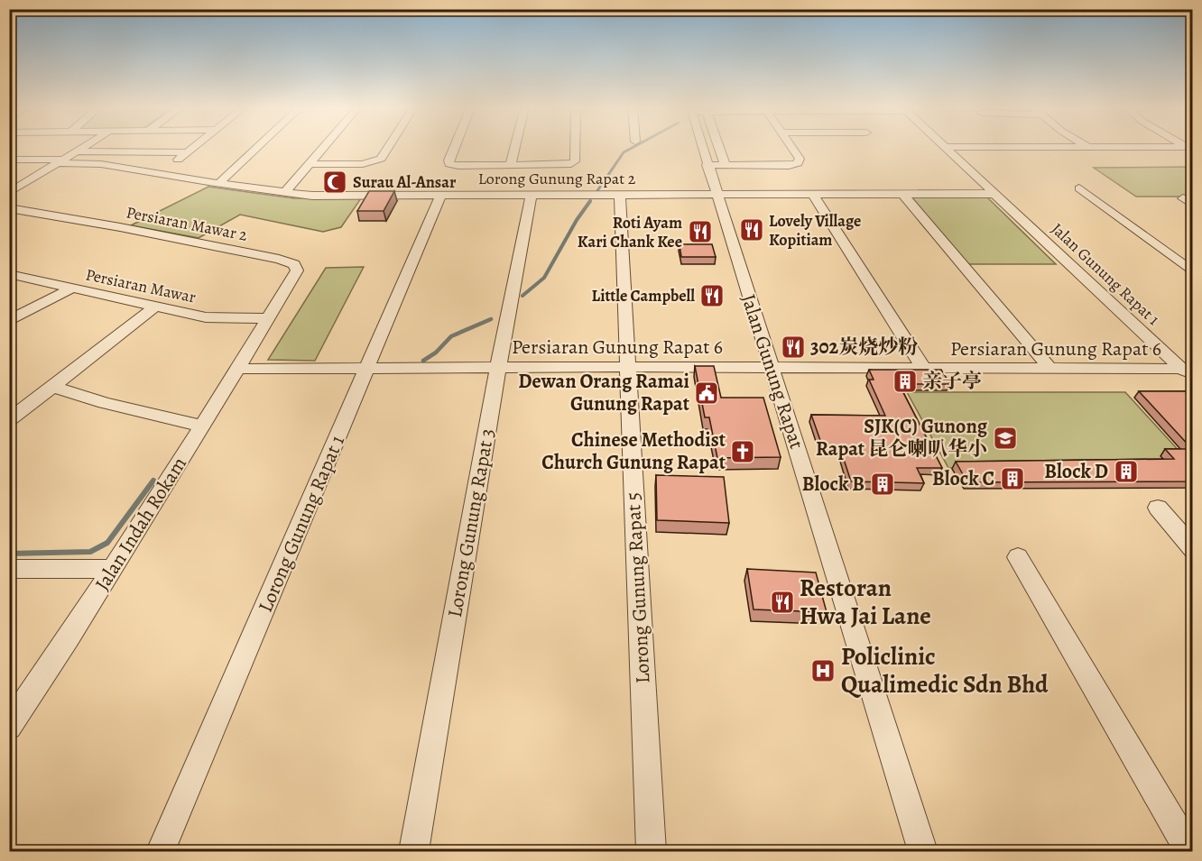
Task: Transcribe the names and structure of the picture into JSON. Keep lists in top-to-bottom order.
{
  "streets": {
    "street": [
      "Lorong Gunung Rapat 2",
      "Persiaran Mawar 2",
      "Jalan Gunung Rapat 1",
      "Persiaran Mawar",
      "Persiaran Gunung Rapat 6",
      "Jalan Gunung Rapat",
      "Lorong Gunung Rapat 3",
      "Jalan Indah Rokam",
      "Lorong Gunung Rapat 1",
      "Lorong Gunung Rapat 5"
    ]
  },
  "crossings": [
    ["Lorong Gunung Rapat 2", "Jalan Gunung Rapat 1"],
    ["Lorong Gunung Rapat 2", "Jalan Gunung Rapat"],
    ["Lorong Gunung Rapat 2", "Lorong Gunung Rapat 3"],
    ["Lorong Gunung Rapat 2", "Lorong Gunung Rapat 1"],
    ["Lorong Gunung Rapat 2", "Lorong Gunung Rapat 5"],
    ["Persiaran Mawar 2", "Persiaran Mawar"],
    ["Persiaran Mawar 2", "Jalan Indah Rokam"],
    ["Jalan Gunung Rapat 1", "Persiaran Gunung Rapat 6"],
    ["Persiaran Mawar", "Jalan Indah Rokam"],
    ["Persiaran Gunung Rapat 6", "Jalan Gunung Rapat"],
    ["Persiaran Gunung Rapat 6", "Lorong Gunung Rapat 3"],
    ["Persiaran Gunung Rapat 6", "Jalan Indah Rokam"],
    ["Persiaran Gunung Rapat 6", "Lorong Gunung Rapat 1"],
    ["Persiaran Gunung Rapat 6", "Lorong Gunung Rapat 5"]
  ],
  "places": {
    "mosque": ["Surau Al-Ansar"],
    "restaurant": [
      "Lovely Village Kopitiam",
      "Roti Ayam Kari Chank Kee",
      "Little Campbell",
      "302炭烧炒粉",
      "Restoran Hwa Jai Lane"
    ],
    "building": [
      "亲子亭",
      "Block D",
      "Block C",
      "Block B"
    ],
    "public building": ["Dewan Orang Ramai Gunung Rapat"],
    "school or university": ["SJK(C) Gunong Rapat 昆仑喇叭华小"],
    "church": ["Chinese Methodist Church Gunung Rapat"],
    "hospital": ["Policlinic Qualimedic Sdn Bhd"]
  }
}
